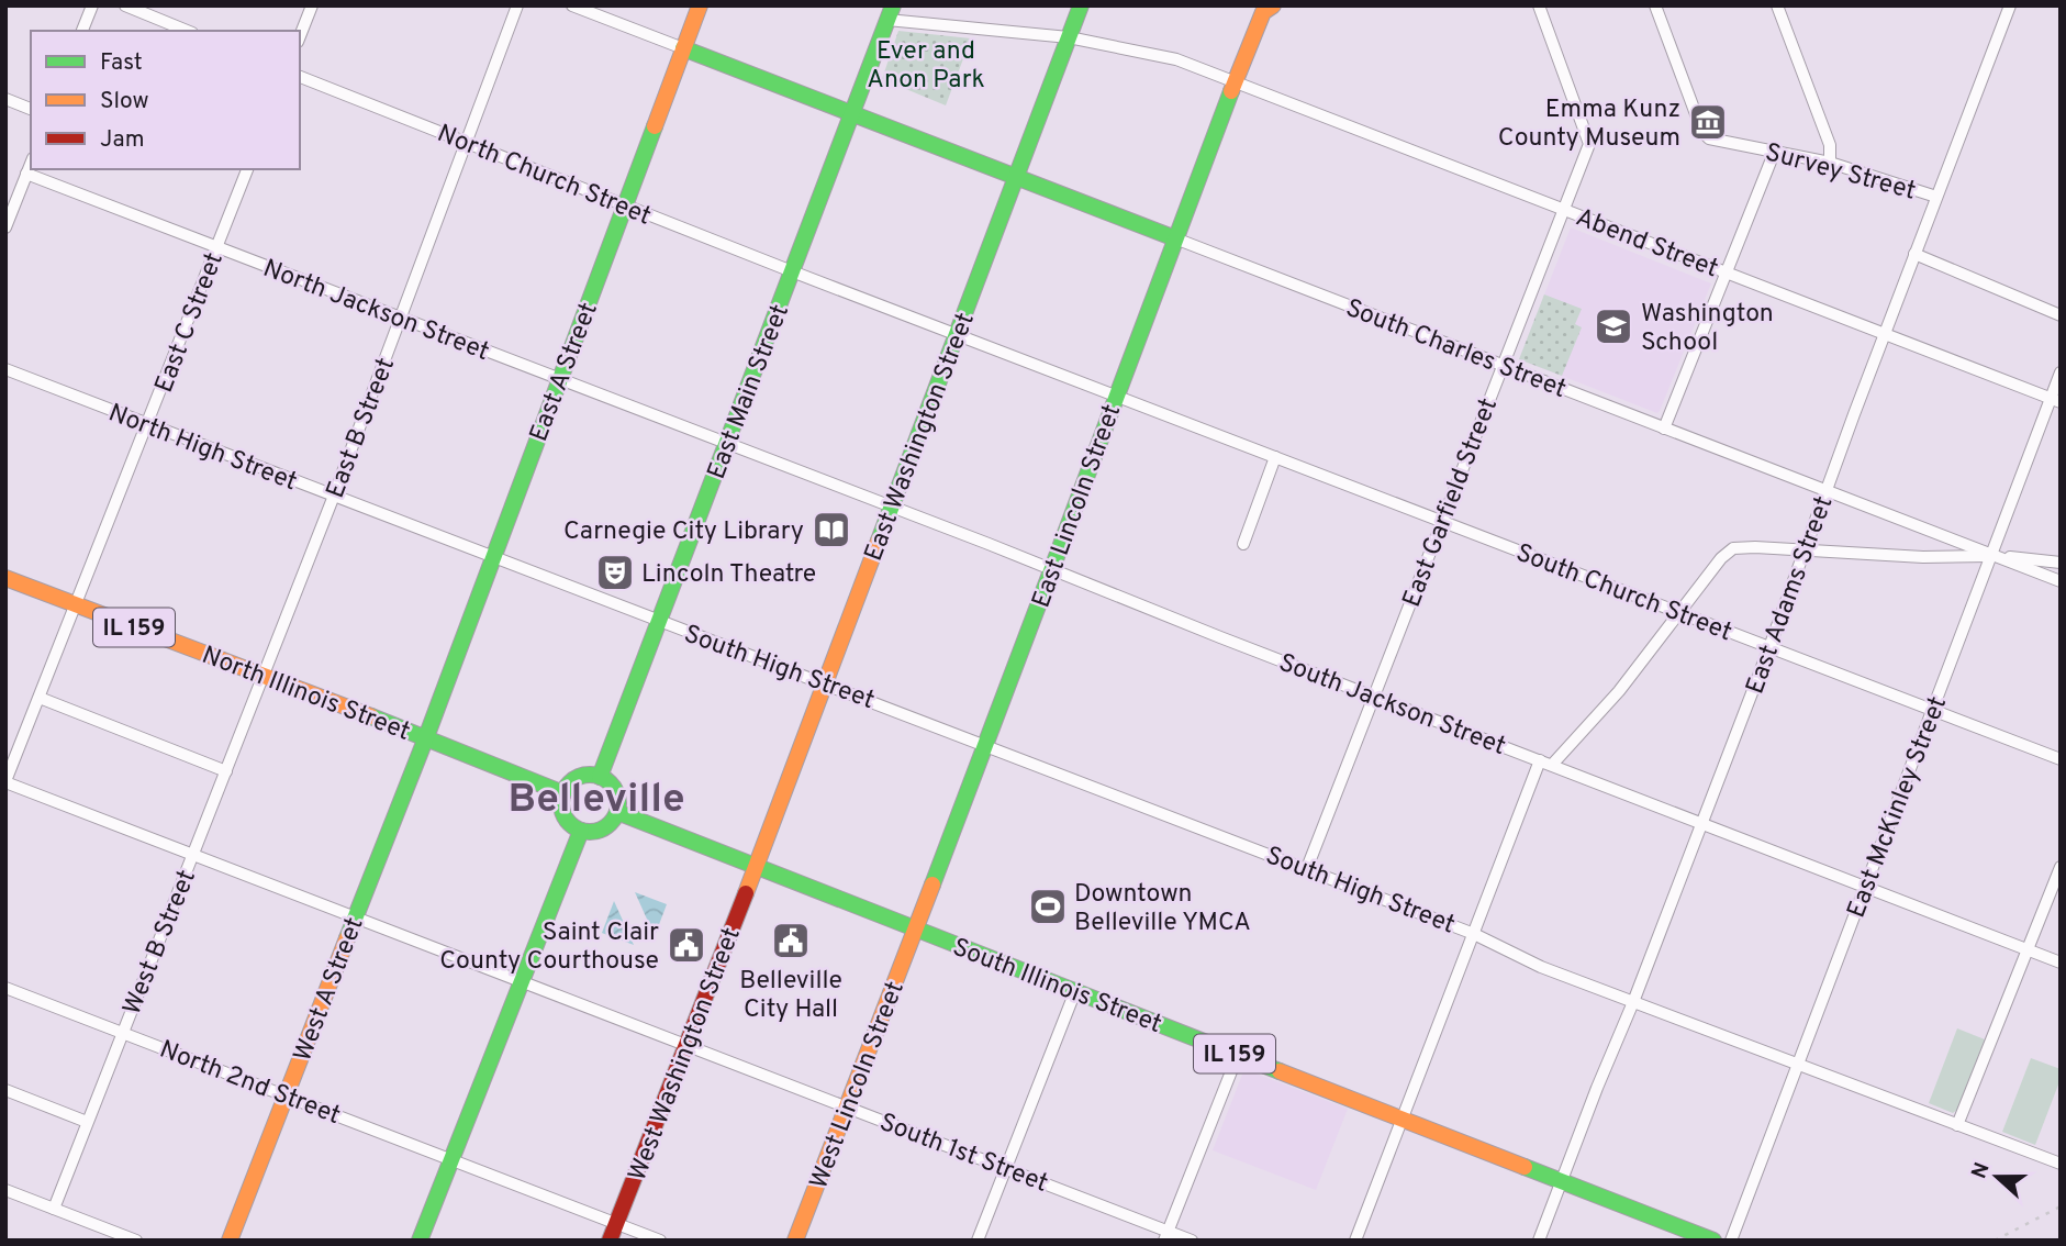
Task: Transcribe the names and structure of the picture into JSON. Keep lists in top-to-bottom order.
{
  "streets": {
    "main road": [
      "South Charles Street",
      "East A Street",
      "East Main Street",
      "East Washington Street",
      "East Lincoln Street",
      "IL 159",
      "North Illinois Street",
      "South Illinois Street",
      "West A Street",
      "West Washington Street",
      "West Lincoln Street"
    ],
    "street": [
      "Survey Street",
      "North Church Street",
      "Abend Street",
      "North Jackson Street",
      "East C Street",
      "East B Street",
      "North High Street",
      "East Garfield Street",
      "South Church Street",
      "East Adams Street",
      "South High Street",
      "South Jackson Street",
      "East McKinley Street",
      "West B Street",
      "North 2nd Street",
      "South 1st Street"
    ]
  },
  "crossings": [
    ["Survey Street", "East Adams Street"],
    ["North Church Street", "East A Street"],
    ["North Church Street", "East Main Street"],
    ["North Church Street", "East B Street"],
    ["North Church Street", "South Church Street"],
    ["Abend Street", "East Main Street"],
    ["Abend Street", "East Washington Street"],
    ["Abend Street", "East Garfield Street"],
    ["Abend Street", "East Lincoln Street"],
    ["Abend Street", "East Adams Street"],
    ["Abend Street", "East McKinley Street"],
    ["North Jackson Street", "East C Street"],
    ["North Jackson Street", "East A Street"],
    ["North Jackson Street", "East Main Street"],
    ["North Jackson Street", "East B Street"],
    ["North Jackson Street", "South Jackson Street"],
    ["East C Street", "North High Street"],
    ["East C Street", "North Illinois Street"],
    ["East C Street", "South 1st Street"],
    ["South Charles Street", "East A Street"],
    ["South Charles Street", "East Main Street"],
    ["South Charles Street", "East Washington Street"],
    ["South Charles Street", "East Garfield Street"],
    ["South Charles Street", "East Lincoln Street"],
    ["South Charles Street", "East Adams Street"],
    ["South Charles Street", "East McKinley Street"],
    ["East A Street", "North High Street"],
    ["East A Street", "North Illinois Street"],
    ["East A Street", "West A Street"],
    ["East Main Street", "North High Street"],
    ["East Main Street", "South Church Street"],
    ["East Main Street", "South High Street"],
    ["East Main Street", "North Illinois Street"],
    ["East Main Street", "South Jackson Street"],
    ["East Main Street", "South Illinois Street"],
    ["East B Street", "North High Street"],
    ["East B Street", "North Illinois Street"],
    ["East B Street", "West B Street"],
    ["East Washington Street", "South Church Street"],
    ["East Washington Street", "South High Street"],
    ["East Washington Street", "South Jackson Street"],
    ["East Washington Street", "South Illinois Street"],
    ["East Washington Street", "West Washington Street"],
    ["North High Street", "South High Street"],
    ["East Garfield Street", "South Church Street"],
    ["East Garfield Street", "South High Street"],
    ["East Garfield Street", "South Jackson Street"],
    ["East Lincoln Street", "South Church Street"],
    ["East Lincoln Street", "South High Street"],
    ["East Lincoln Street", "South Jackson Street"],
    ["East Lincoln Street", "South Illinois Street"],
    ["East Lincoln Street", "West Lincoln Street"],
    ["South Church Street", "East Adams Street"],
    ["South Church Street", "East McKinley Street"],
    ["East Adams Street", "South High Street"],
    ["East Adams Street", "South Jackson Street"],
    ["East Adams Street", "South Illinois Street"],
    ["South High Street", "East McKinley Street"],
    ["North Illinois Street", "West B Street"],
    ["North Illinois Street", "South Illinois Street"],
    ["North Illinois Street", "West A Street"],
    ["South Jackson Street", "East McKinley Street"],
    ["West B Street", "North 2nd Street"],
    ["West B Street", "South 1st Street"],
    ["South Illinois Street", "West Washington Street"],
    ["South Illinois Street", "West Lincoln Street"],
    ["West A Street", "North 2nd Street"],
    ["West A Street", "South 1st Street"],
    ["West Washington Street", "North 2nd Street"],
    ["West Washington Street", "South 1st Street"],
    ["West Lincoln Street", "South 1st Street"]
  ],
  "districts": ["Belleville"],
  "parks": ["Ever and Anon Park"],
  "places": {
    "museum": ["Emma Kunz County Museum"],
    "school or university": ["Washington School"],
    "library": ["Carnegie City Library"],
    "theatre": ["Lincoln Theatre"],
    "sports": ["Downtown Belleville YMCA"],
    "public building": ["Belleville City Hall", "Saint Clair County Courthouse"]
  },
  "legend": ["Fast", "Slow", "Jam"],
  "north": "left"
}
